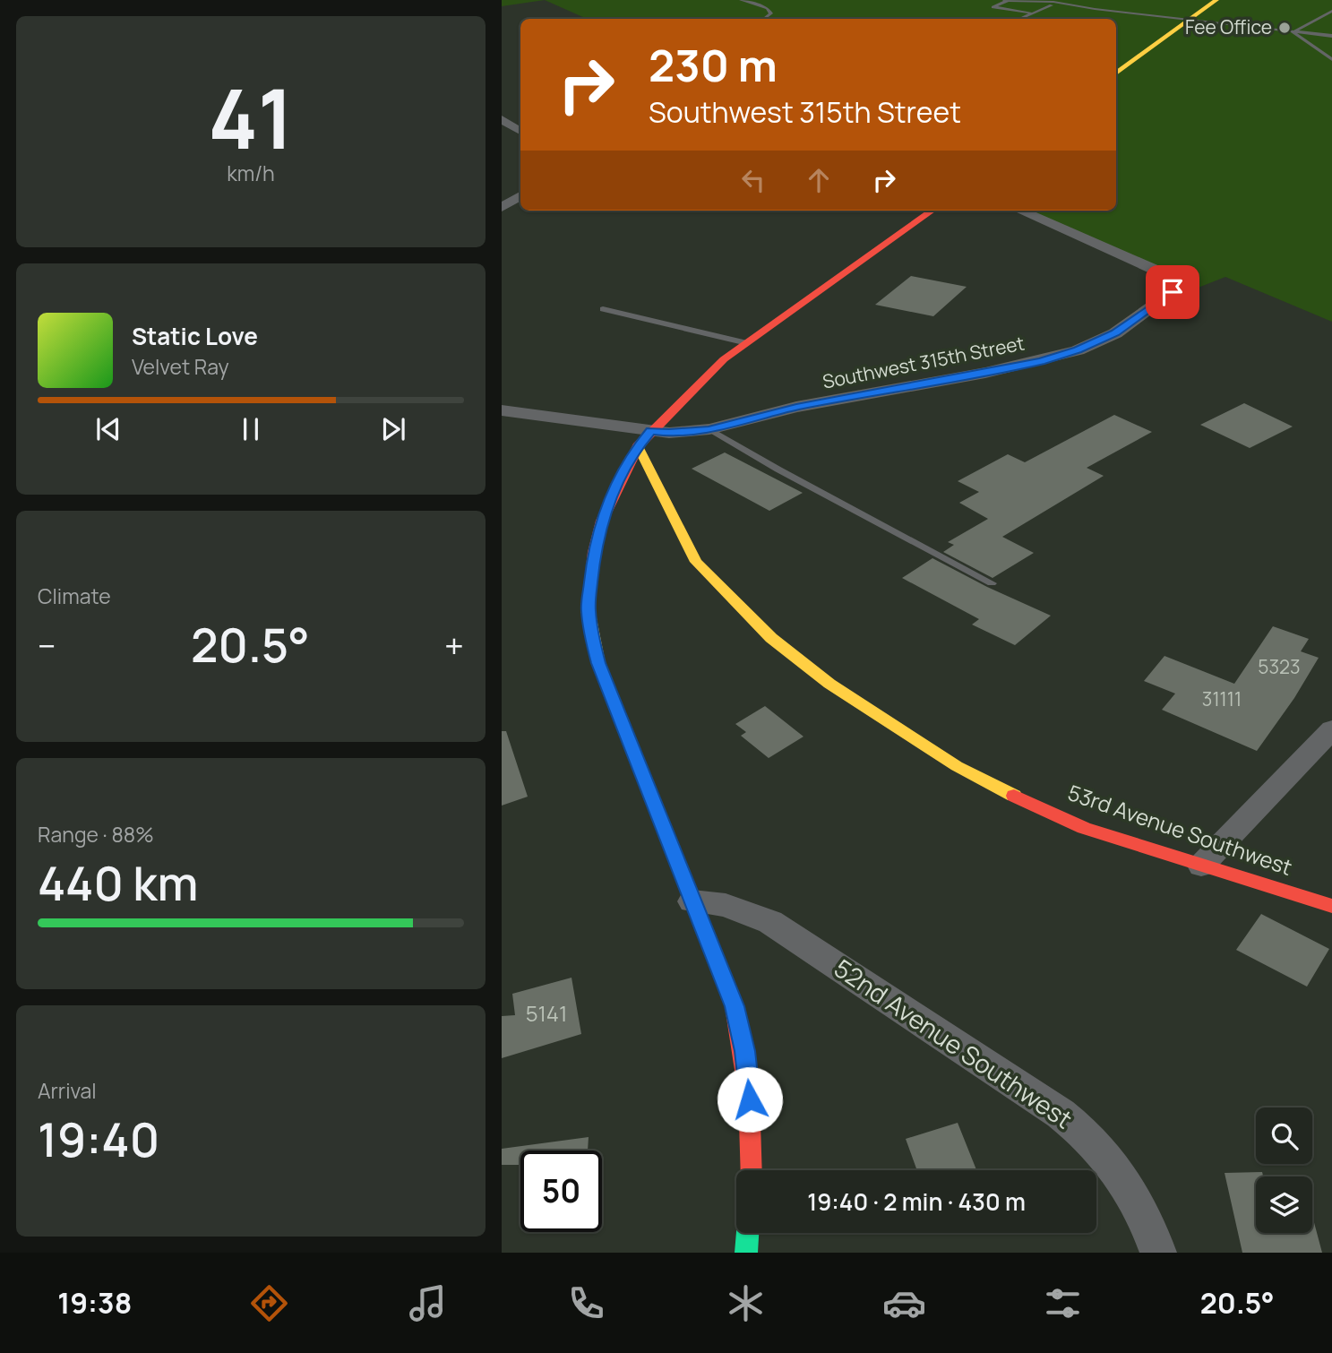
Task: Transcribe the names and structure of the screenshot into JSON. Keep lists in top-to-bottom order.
{
  "streets": {
    "main road": ["53rd Avenue Southwest"],
    "street": ["Southwest 315th Street", "52nd Avenue Southwest"]
  },
  "places": ["Fee Office"],
  "house_numbers": ["5323", "31111", "5141"],
  "page": {
    "tile": [
      ["41", "km/h"],
      "Climate",
      ["Range · 88%", "440 km"],
      ["Arrival", "19:40"]
    ],
    "turn": ["230 m", "Southwest 315th Street"],
    "song": ["Static Love", "Velvet Ray"],
    "heat": ["−", "20.5°", "+"],
    "limit": "50",
    "trip": "19:40 · 2 min · 430 m",
    "tabs": ["19:38", "20.5°"]
  }
}
